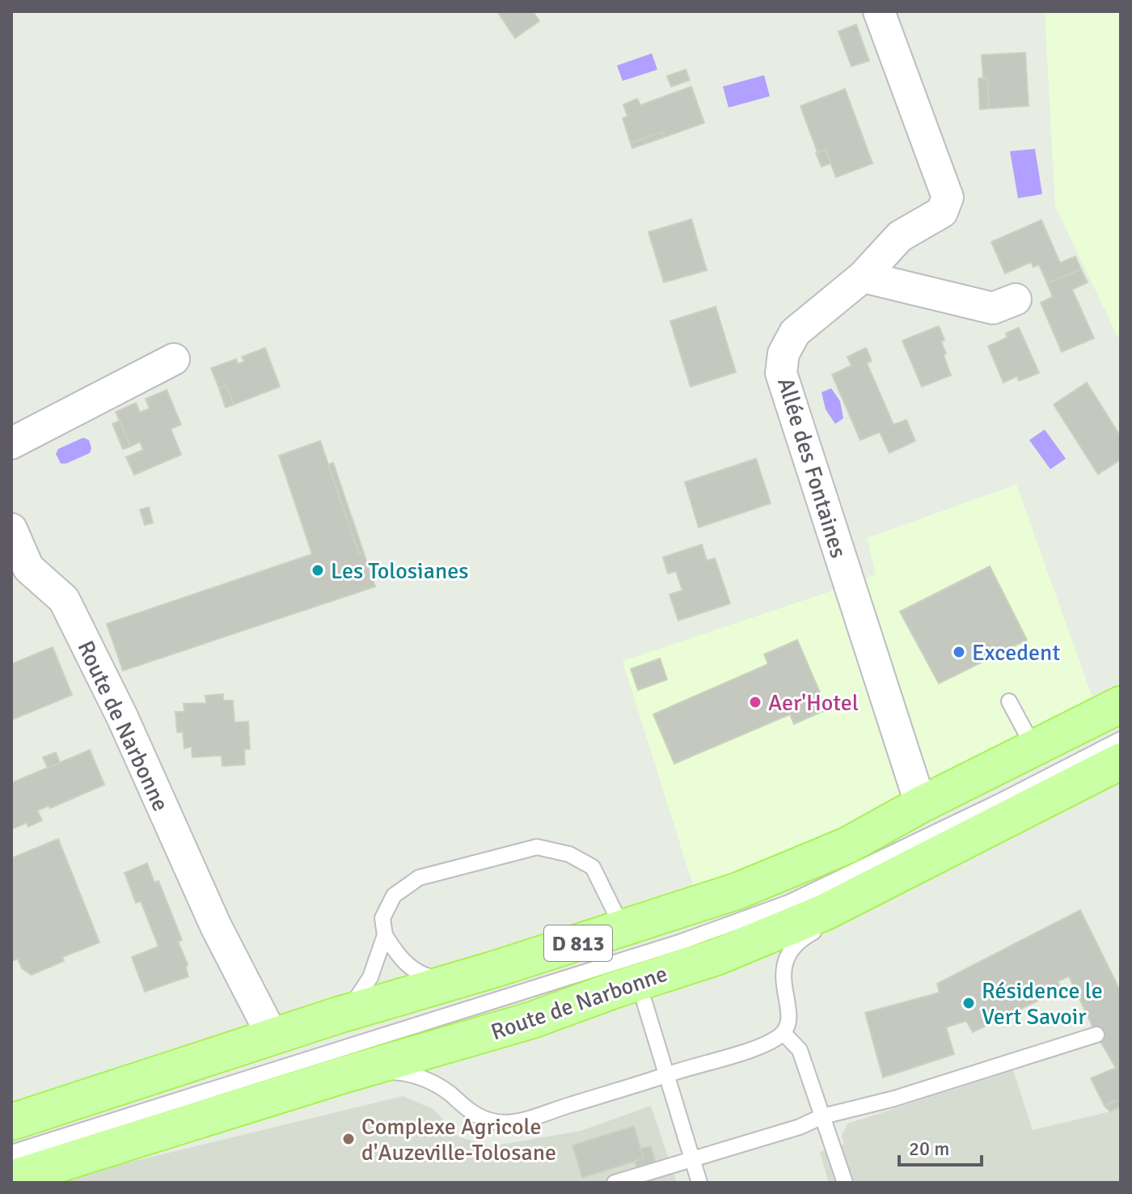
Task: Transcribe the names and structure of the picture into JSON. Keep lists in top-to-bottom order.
{
  "streets": {
    "main road": ["Route de Narbonne", "D 813"],
    "street": ["Allée des Fontaines"]
  },
  "crossings": [
    ["Allée des Fontaines", "D 813"],
    ["Route de Narbonne", "D 813"]
  ],
  "places": [
    "Les Tolosianes",
    "Excedent",
    "Aer'Hotel",
    "Résidence le Vert Savoir",
    "Complexe Agricole d'Auzeville-Tolosane"
  ],
  "scale_bar": "20 m"
}
